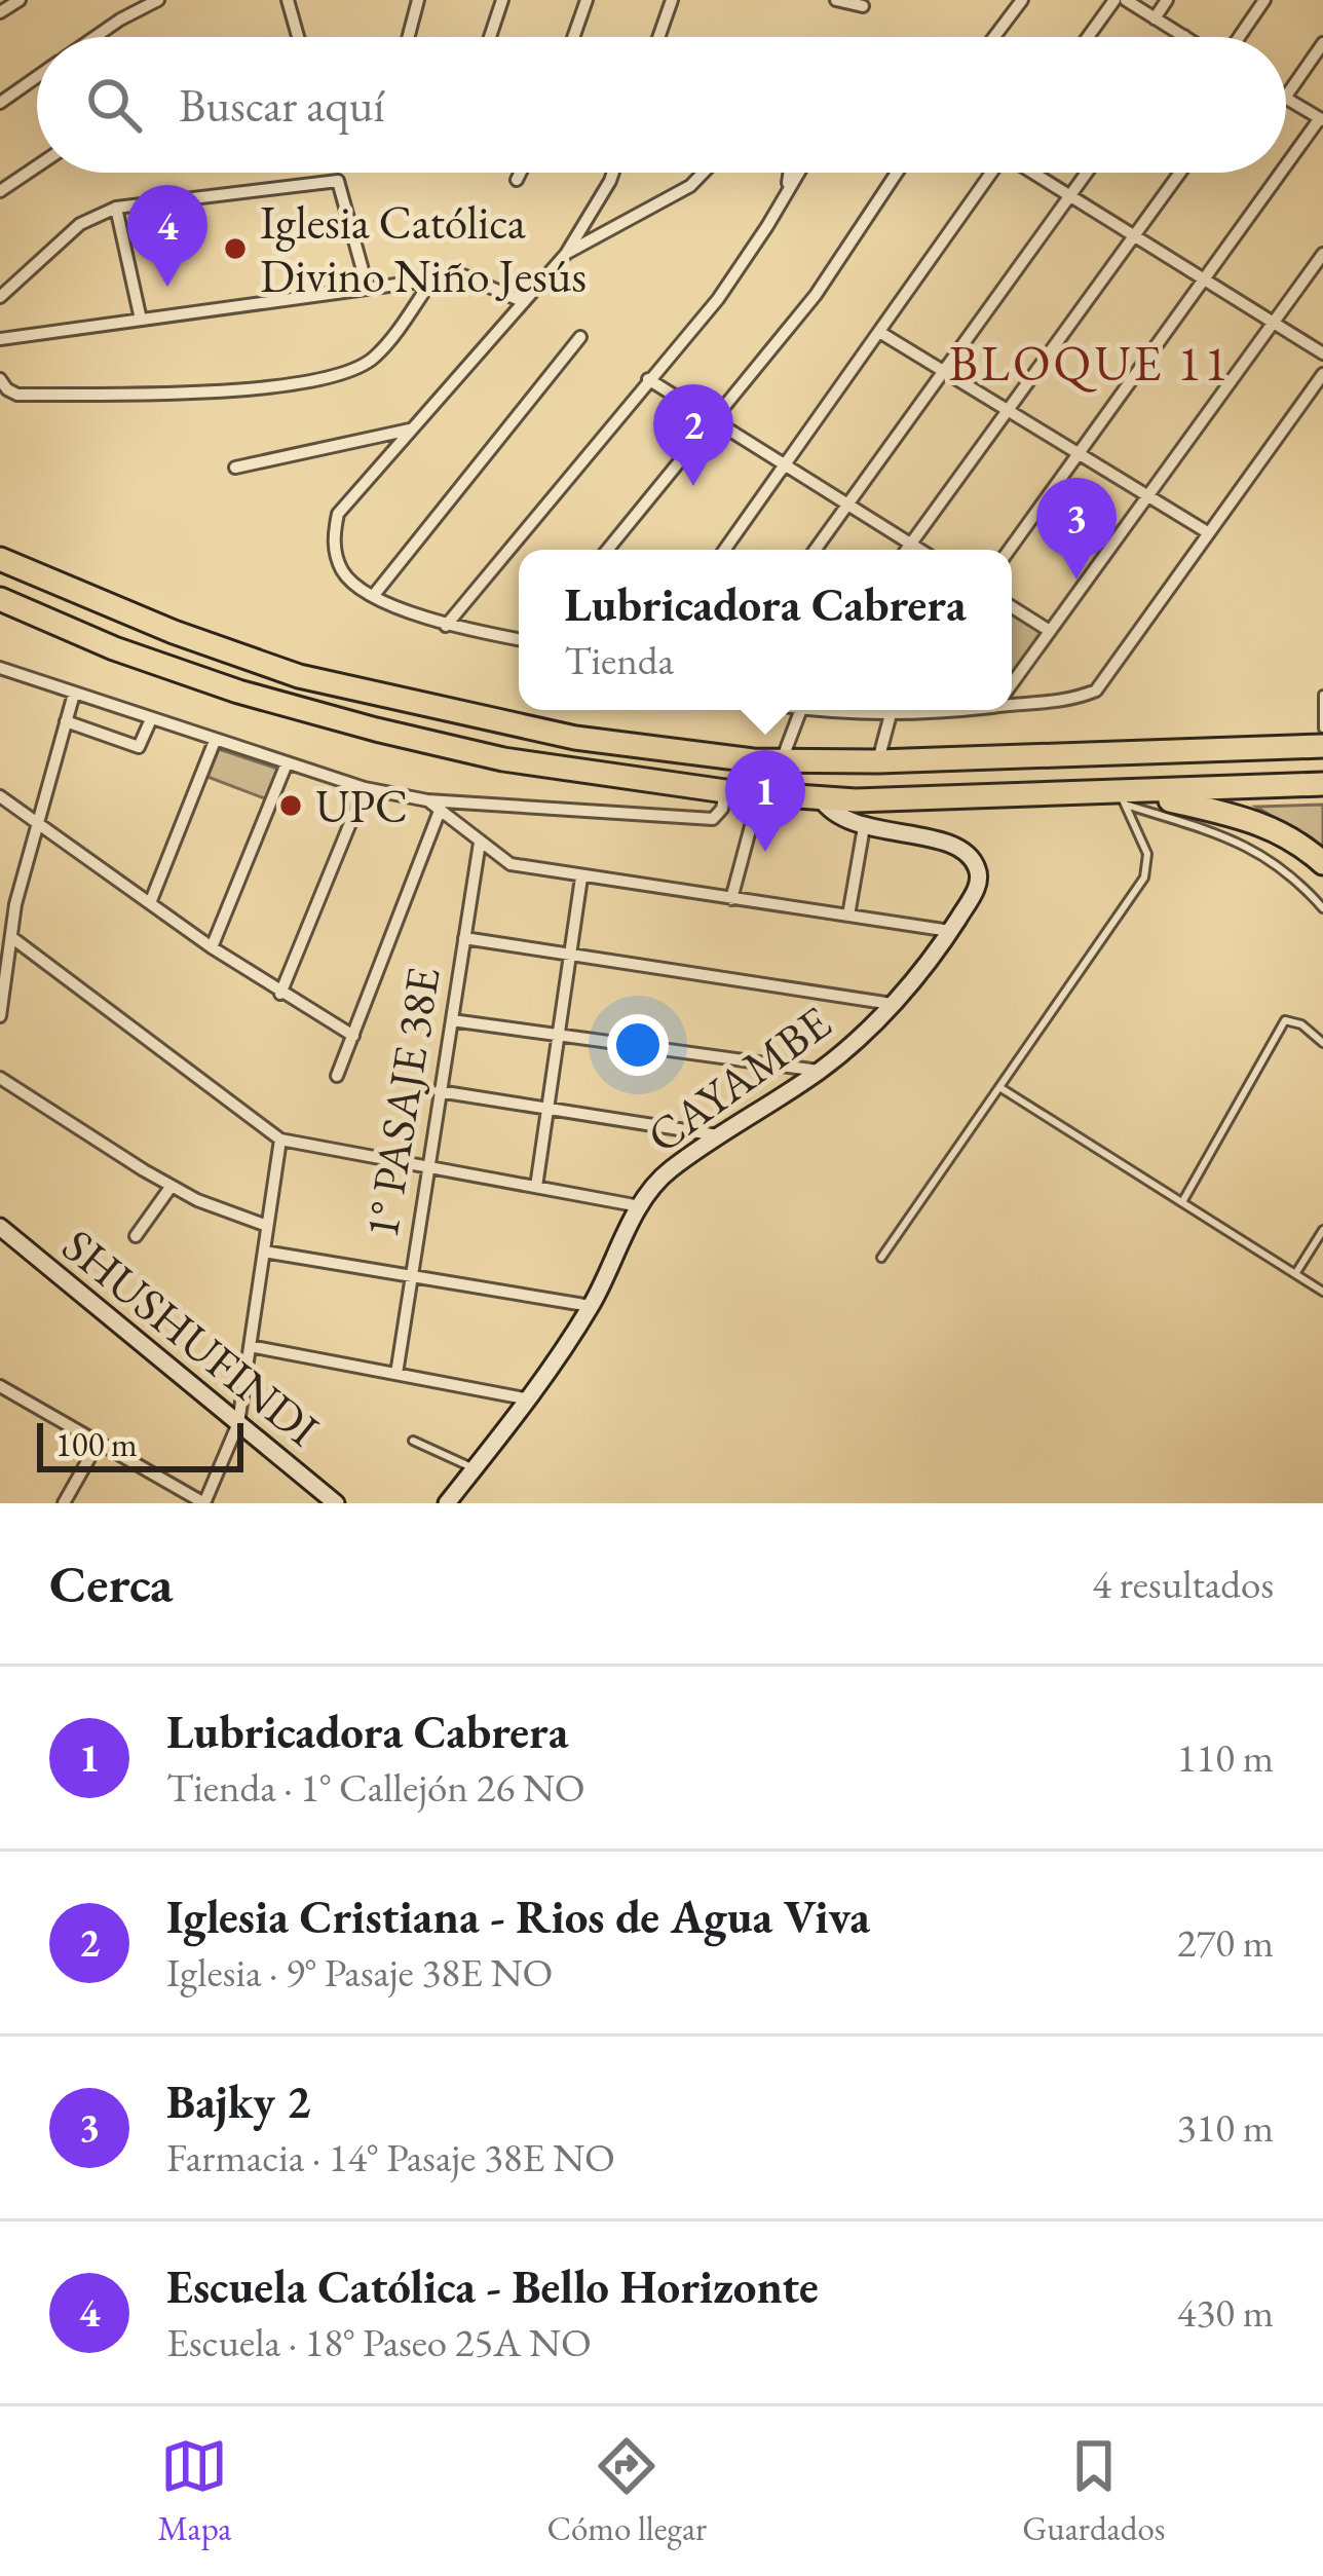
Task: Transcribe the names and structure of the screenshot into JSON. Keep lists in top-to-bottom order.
{
  "streets": {
    "street": ["CAYAMBE", "1° PASAJE 38E", "SHUSHUFINDI"]
  },
  "districts": ["BLOQUE 11"],
  "places": ["Iglesia Católica Divino Niño Jesús", "UPC"],
  "scale_bar": "100 m",
  "page": {
    "search": "Buscar aquí",
    "pins": [
      "4",
      "2",
      "3",
      "1"
    ],
    "popup": ["Lubricadora Cabrera", "Tienda"],
    "scale": "100 m",
    "heading": ["Cerca", "4 resultados"],
    "list": [
      {
        "mark": "1",
        "name": "Lubricadora Cabrera",
        "note": "Tienda · 1° Callejón 26 NO",
        "value": "110 m"
      },
      {
        "mark": "2",
        "name": "Iglesia Cristiana - Rios de Agua Viva",
        "note": "Iglesia · 9° Pasaje 38E NO",
        "value": "270 m"
      },
      {
        "mark": "3",
        "name": "Bajky 2",
        "note": "Farmacia · 14° Pasaje 38E NO",
        "value": "310 m"
      },
      {
        "mark": "4",
        "name": "Escuela Católica - Bello Horizonte",
        "note": "Escuela · 18° Paseo 25A NO",
        "value": "430 m"
      }
    ],
    "nav": ["Mapa", "Cómo llegar", "Guardados"]
  }
}
